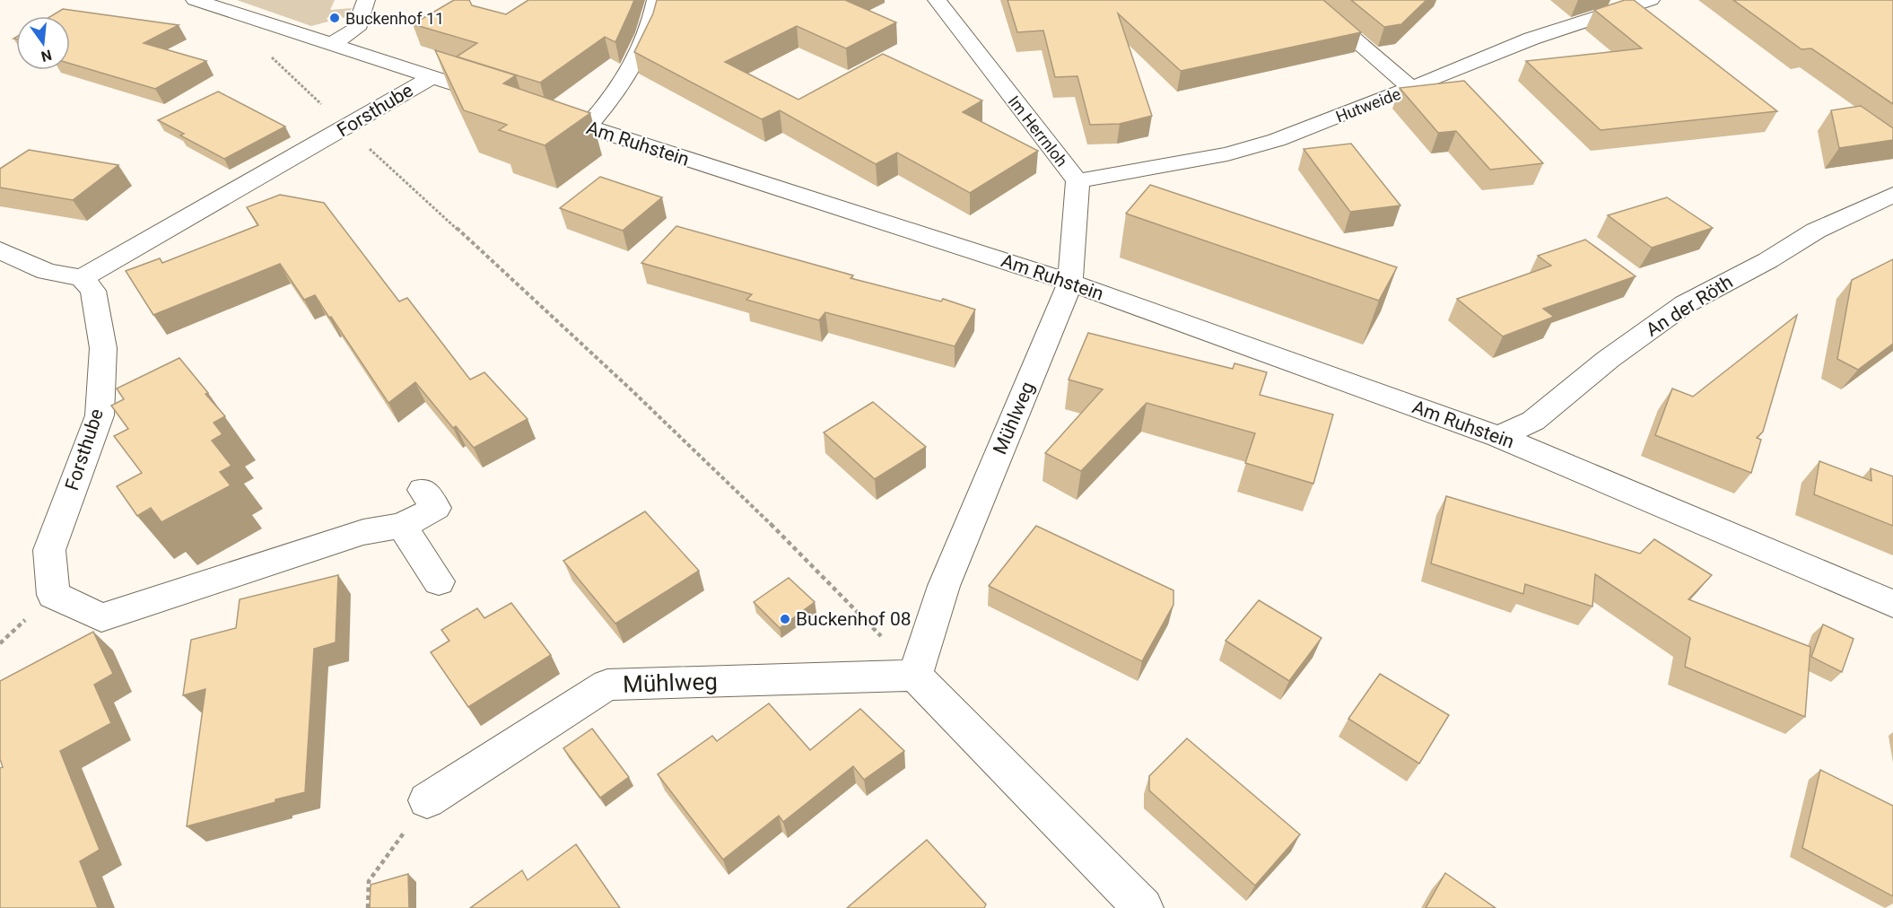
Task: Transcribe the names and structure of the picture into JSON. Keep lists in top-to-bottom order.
{
  "streets": {
    "street": [
      "Hutweide",
      "Forsthube",
      "Im Herrnloh",
      "Am Ruhstein",
      "An der Röth",
      "Mühlweg"
    ]
  },
  "crossings": [
    ["Hutweide", "Im Herrnloh"],
    ["Im Herrnloh", "Am Ruhstein"],
    ["Im Herrnloh", "Mühlweg"],
    ["Am Ruhstein", "An der Röth"],
    ["Am Ruhstein", "Mühlweg"]
  ],
  "places": ["Buckenhof 11", "Buckenhof 08"],
  "north": "bottom"
}
